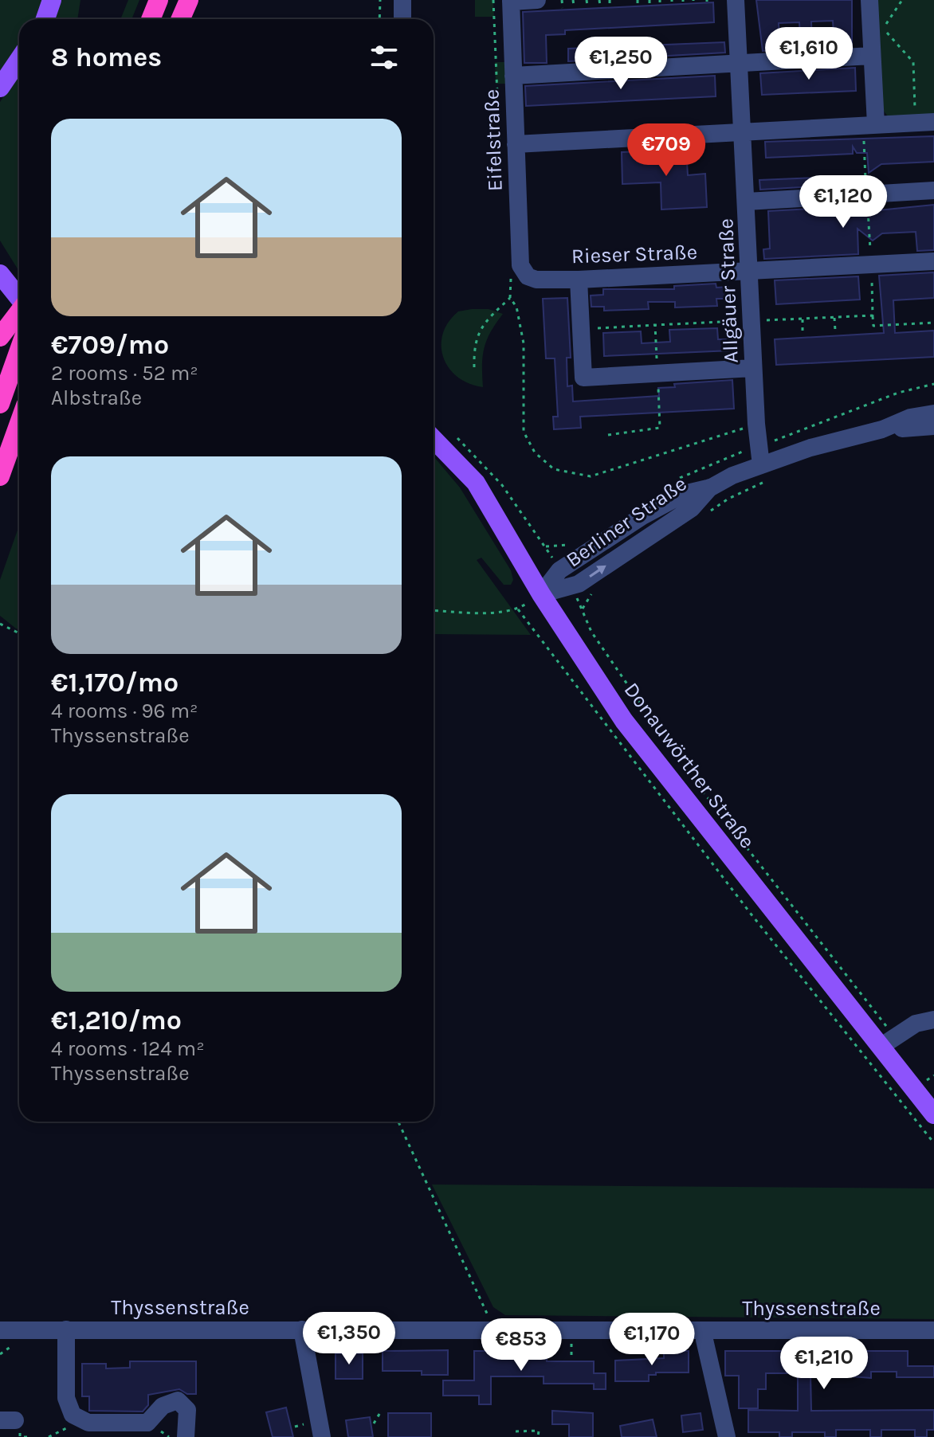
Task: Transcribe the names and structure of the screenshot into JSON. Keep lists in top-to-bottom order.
{
  "streets": {
    "main road": ["Donauwörther Straße"],
    "street": [
      "Eifelstraße",
      "Rieser Straße",
      "Allgäuer Straße",
      "Berliner Straße",
      "Thyssenstraße"
    ]
  },
  "crossings": [
    ["Eifelstraße", "Rieser Straße"],
    ["Rieser Straße", "Allgäuer Straße"],
    ["Allgäuer Straße", "Berliner Straße"],
    ["Berliner Straße", "Donauwörther Straße"]
  ],
  "page": {
    "heading": "8 homes",
    "price": [
      "€1,610",
      "€1,250",
      "€709",
      "€1,120",
      "€1,350",
      "€1,170",
      "€853",
      "€1,210"
    ],
    "list": [
      {
        "name": "€709/mo",
        "note": "2 rooms · 52 m² · Albstraße"
      },
      {
        "name": "€1,170/mo",
        "note": "4 rooms · 96 m² · Thyssenstraße"
      },
      {
        "name": "€1,210/mo",
        "note": "4 rooms · 124 m² · Thyssenstraße"
      }
    ]
  }
}
